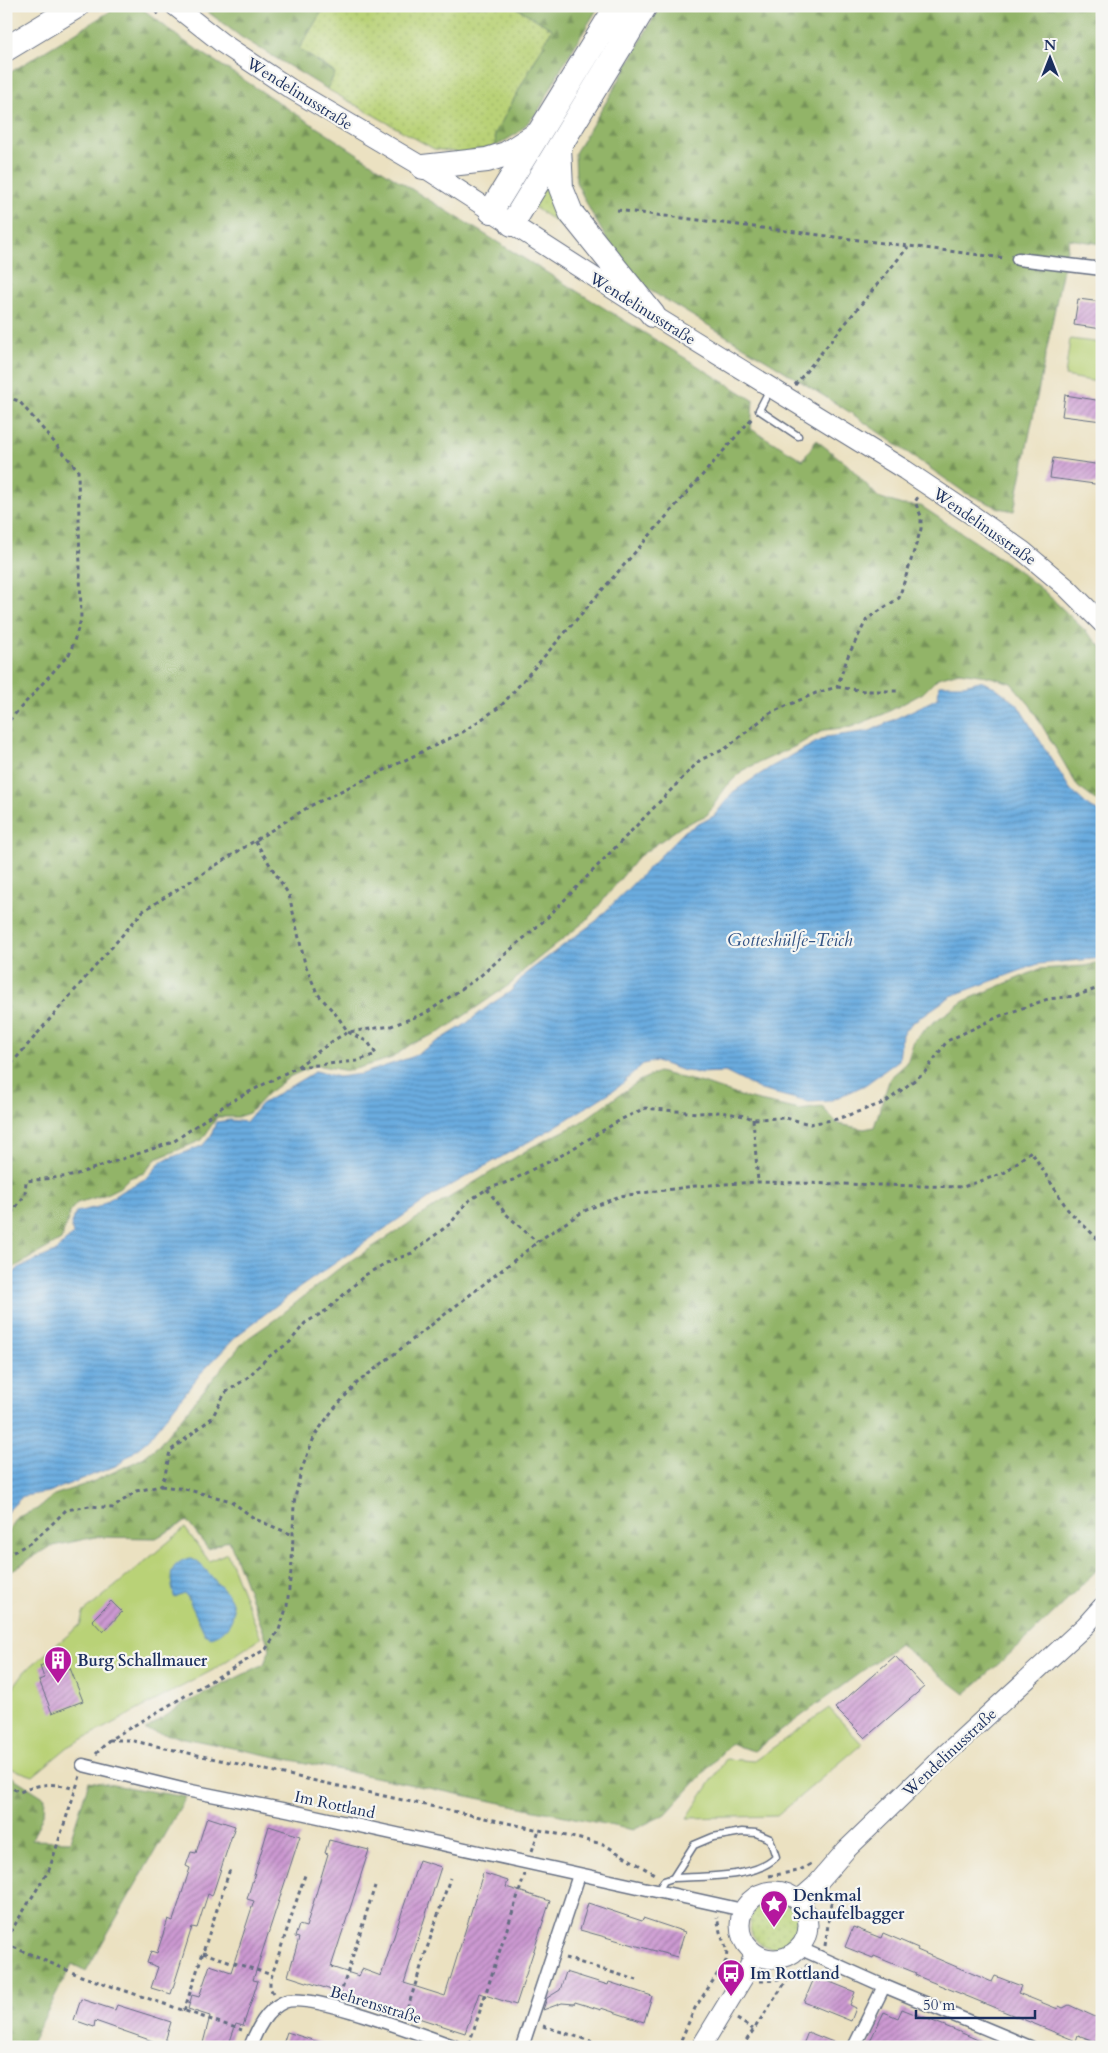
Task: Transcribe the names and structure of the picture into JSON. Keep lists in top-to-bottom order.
{
  "streets": {
    "main road": ["Wendelinusstraße"],
    "street": ["Im Rottland", "Behrensstraße"]
  },
  "crossings": [
    ["Wendelinusstraße", "Im Rottland"]
  ],
  "water": ["Gotteshülfe-Teich"],
  "places": {
    "building": ["Burg Schallmauer"],
    "place": ["Denkmal Schaufelbagger"],
    "bus stop": ["Im Rottland"]
  },
  "scale_bar": "50 m",
  "north": "top"
}
